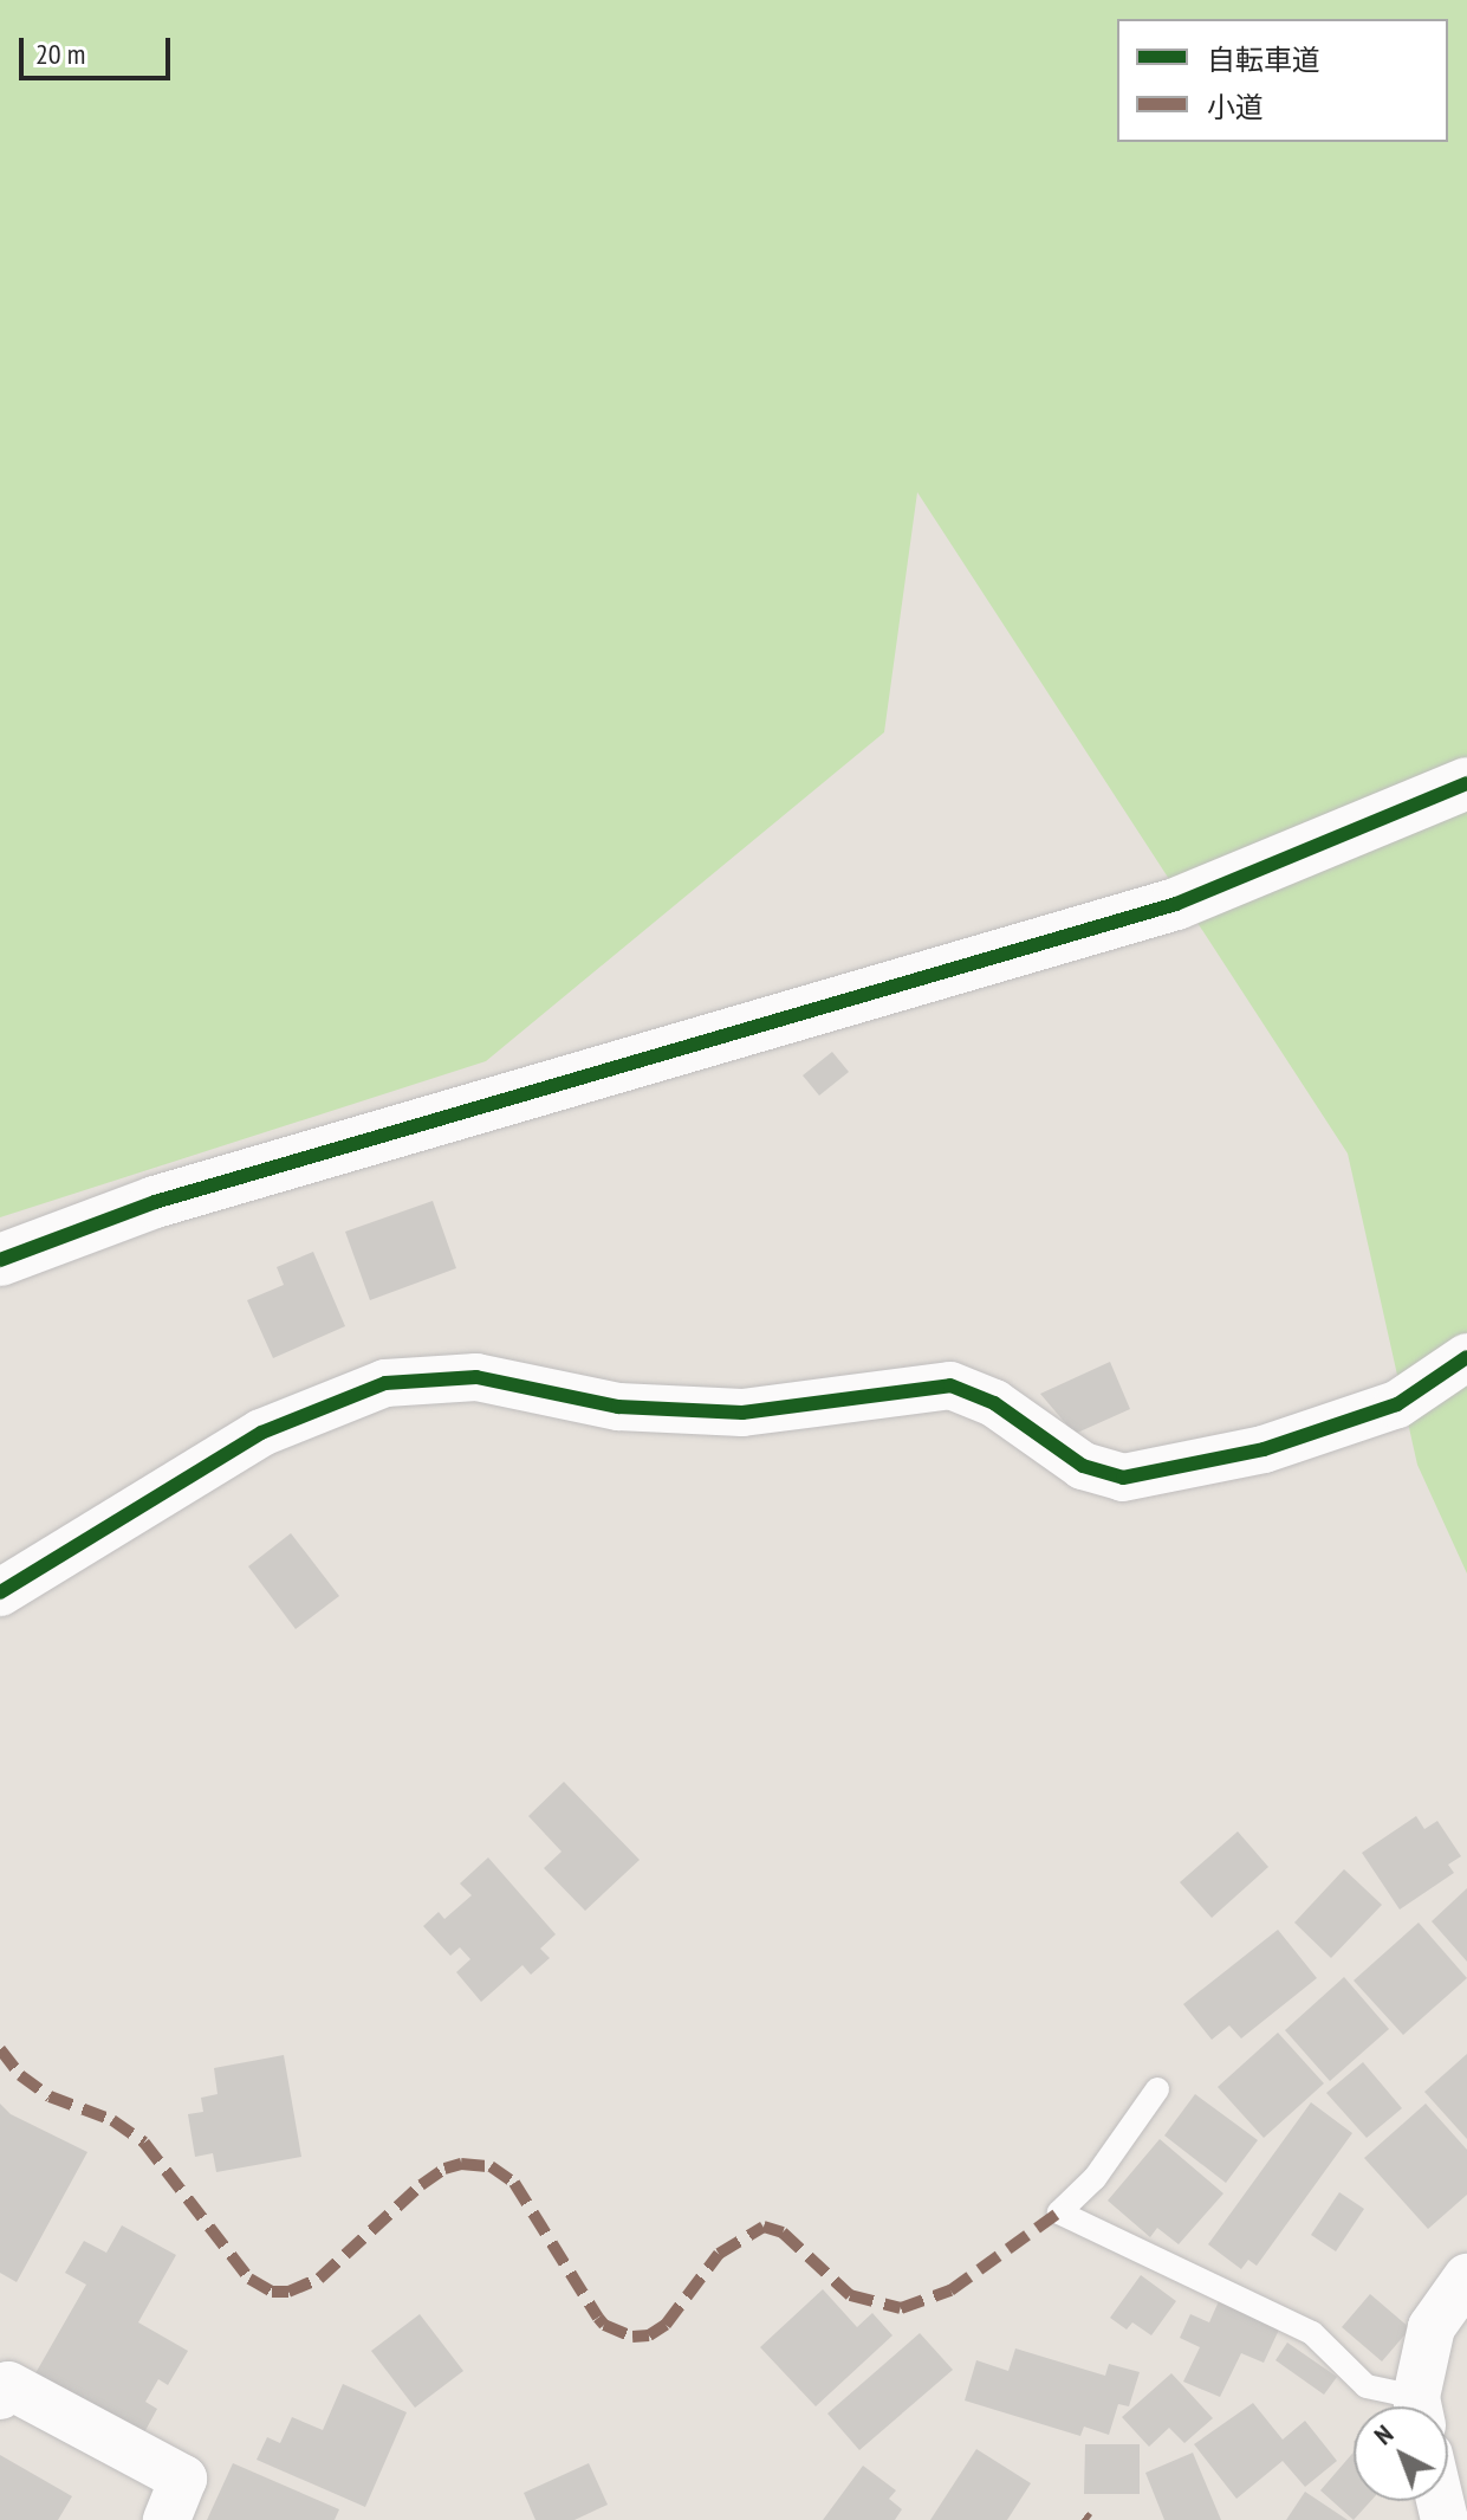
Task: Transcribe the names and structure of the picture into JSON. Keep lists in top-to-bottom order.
{
  "legend": ["自転車道", "小道"],
  "scale_bar": "20 m",
  "north": "top left"
}
